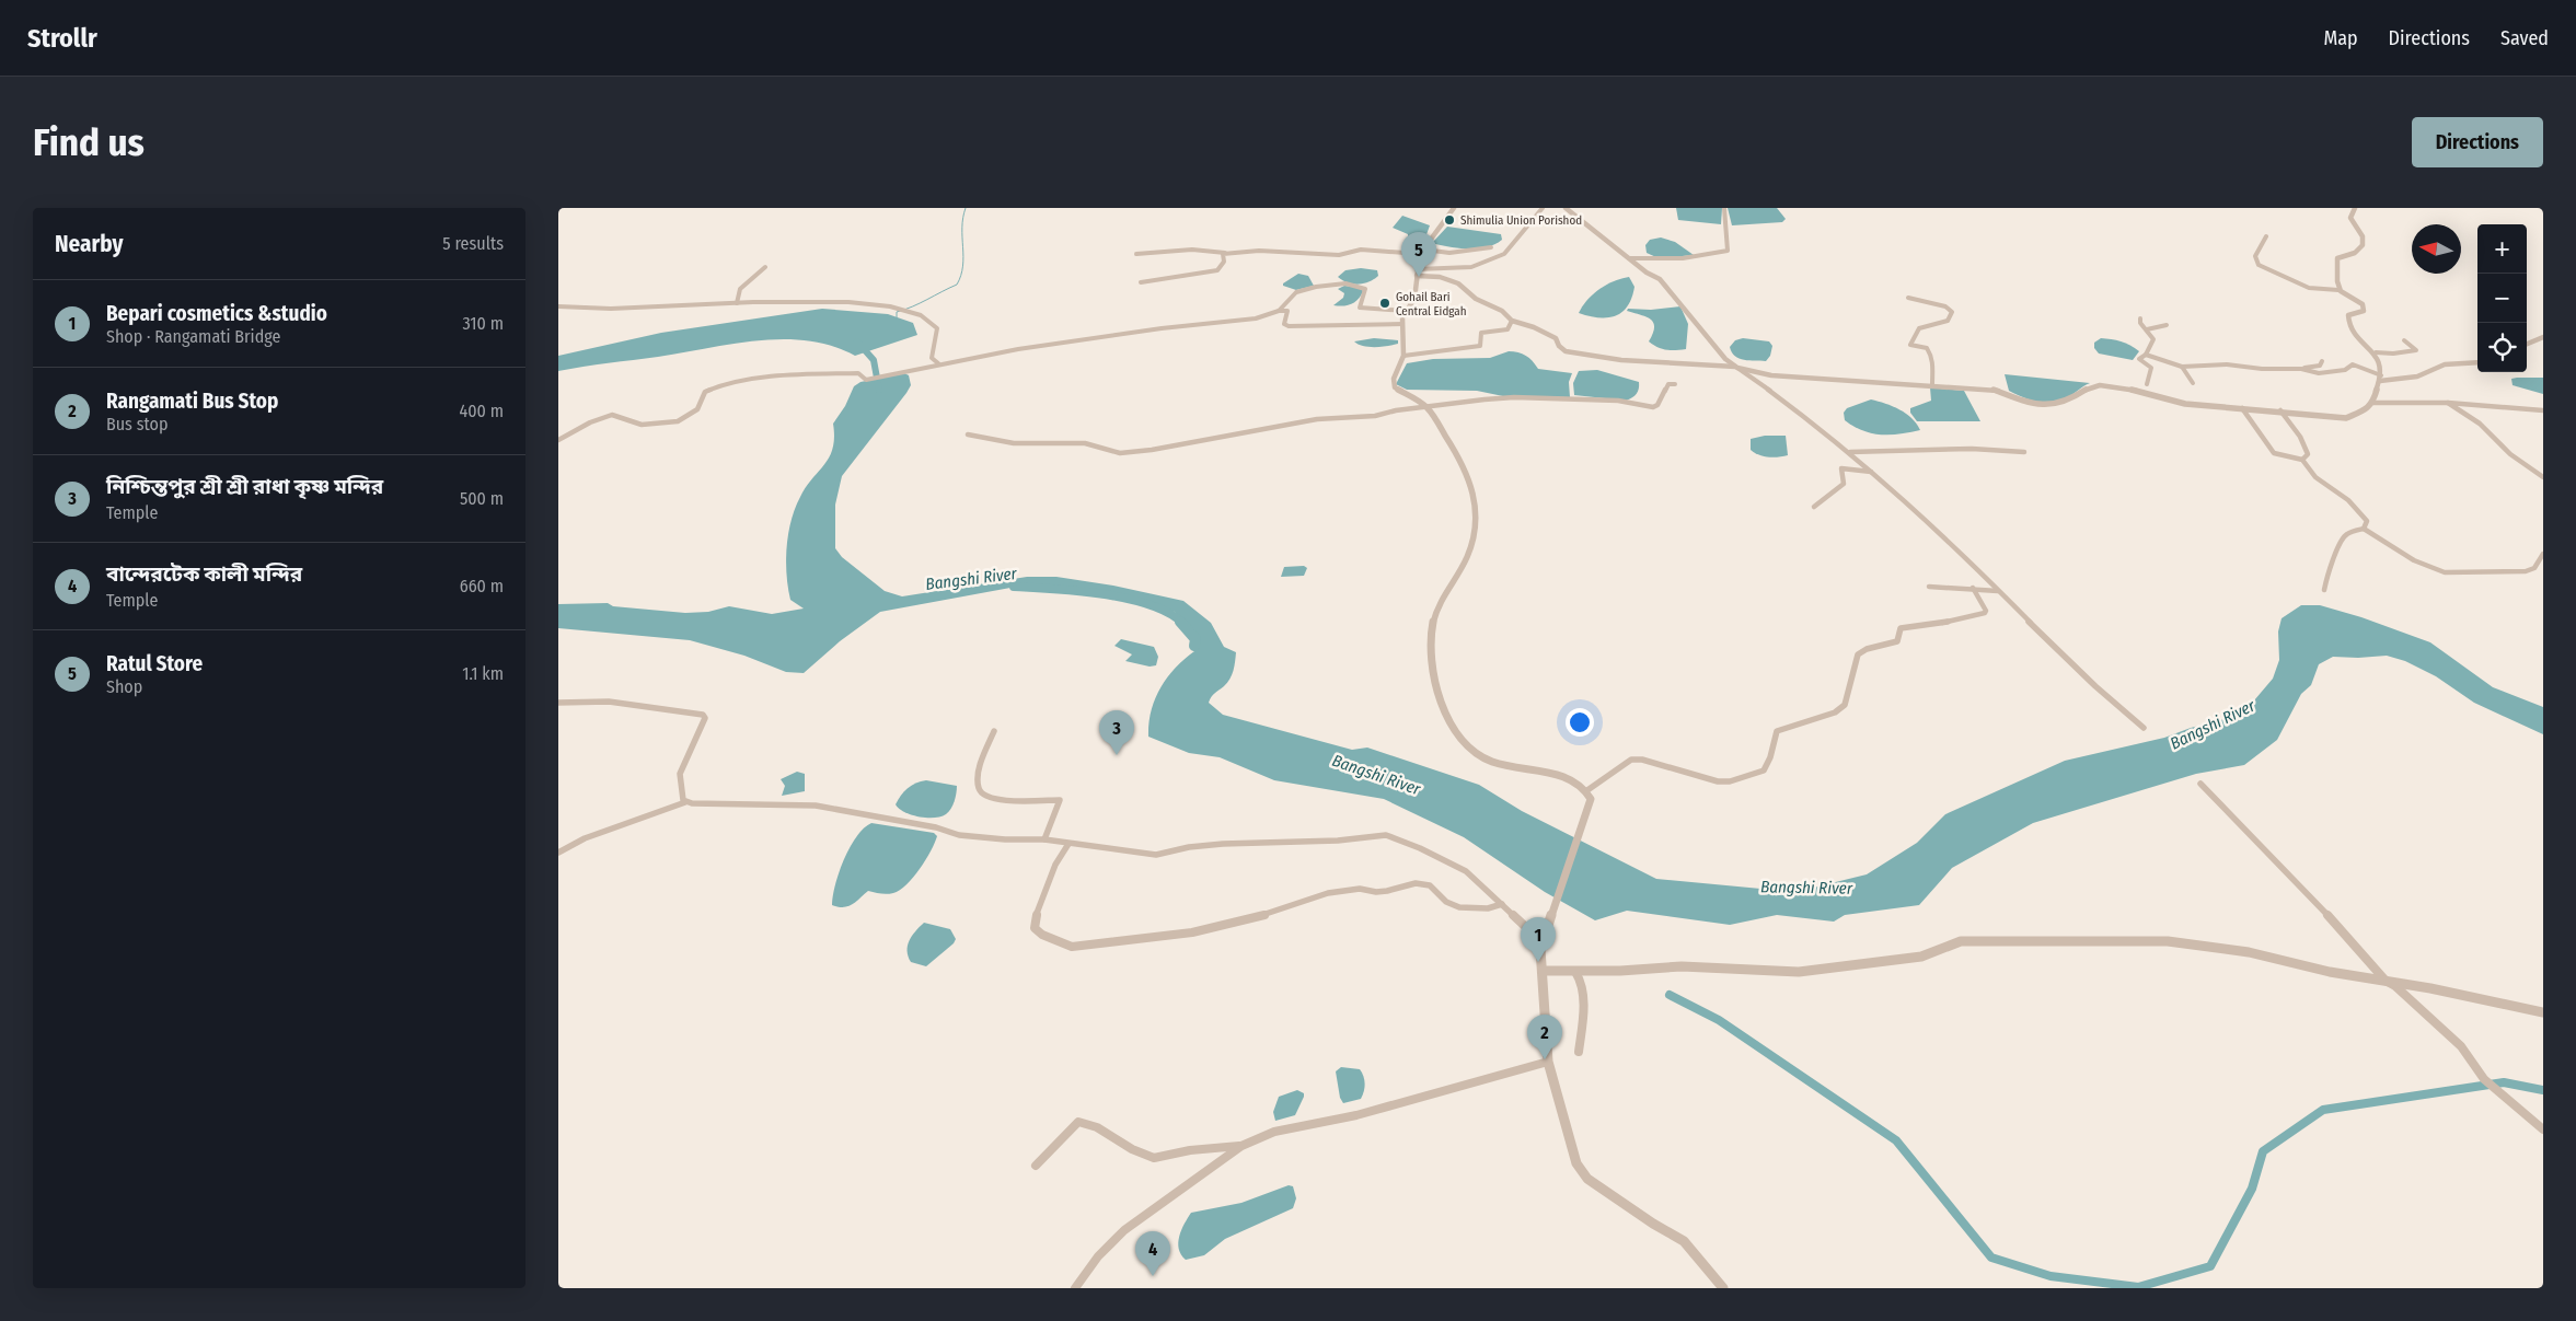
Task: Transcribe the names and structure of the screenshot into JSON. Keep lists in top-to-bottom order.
{
  "water": ["Bangshi River"],
  "places": ["Shimulia Union Porishod", "Gohail Bari Central Eidgah"],
  "north": "left",
  "page": {
    "header": "Strollr",
    "nav": ["Map", "Directions", "Saved"],
    "buttons": "Directions",
    "title": "Find us",
    "heading": ["Nearby", "5 results"],
    "map_buttons": ["+", "−"],
    "pins": [
      "5",
      "3",
      "1",
      "2",
      "4"
    ],
    "list": [
      {
        "mark": "1",
        "name": "Bepari cosmetics &studio",
        "note": "Shop · Rangamati Bridge",
        "value": "310 m"
      },
      {
        "mark": "2",
        "name": "Rangamati Bus Stop",
        "note": "Bus stop",
        "value": "400 m"
      },
      {
        "mark": "3",
        "name": "নিশ্চিন্তপুর শ্রী শ্রী রাধা কৃষ্ণ মন্দির",
        "note": "Temple",
        "value": "500 m"
      },
      {
        "mark": "4",
        "name": "বান্দেরটেক কালী মন্দির",
        "note": "Temple",
        "value": "660 m"
      },
      {
        "mark": "5",
        "name": "Ratul Store",
        "note": "Shop",
        "value": "1.1 km"
      }
    ]
  }
}
